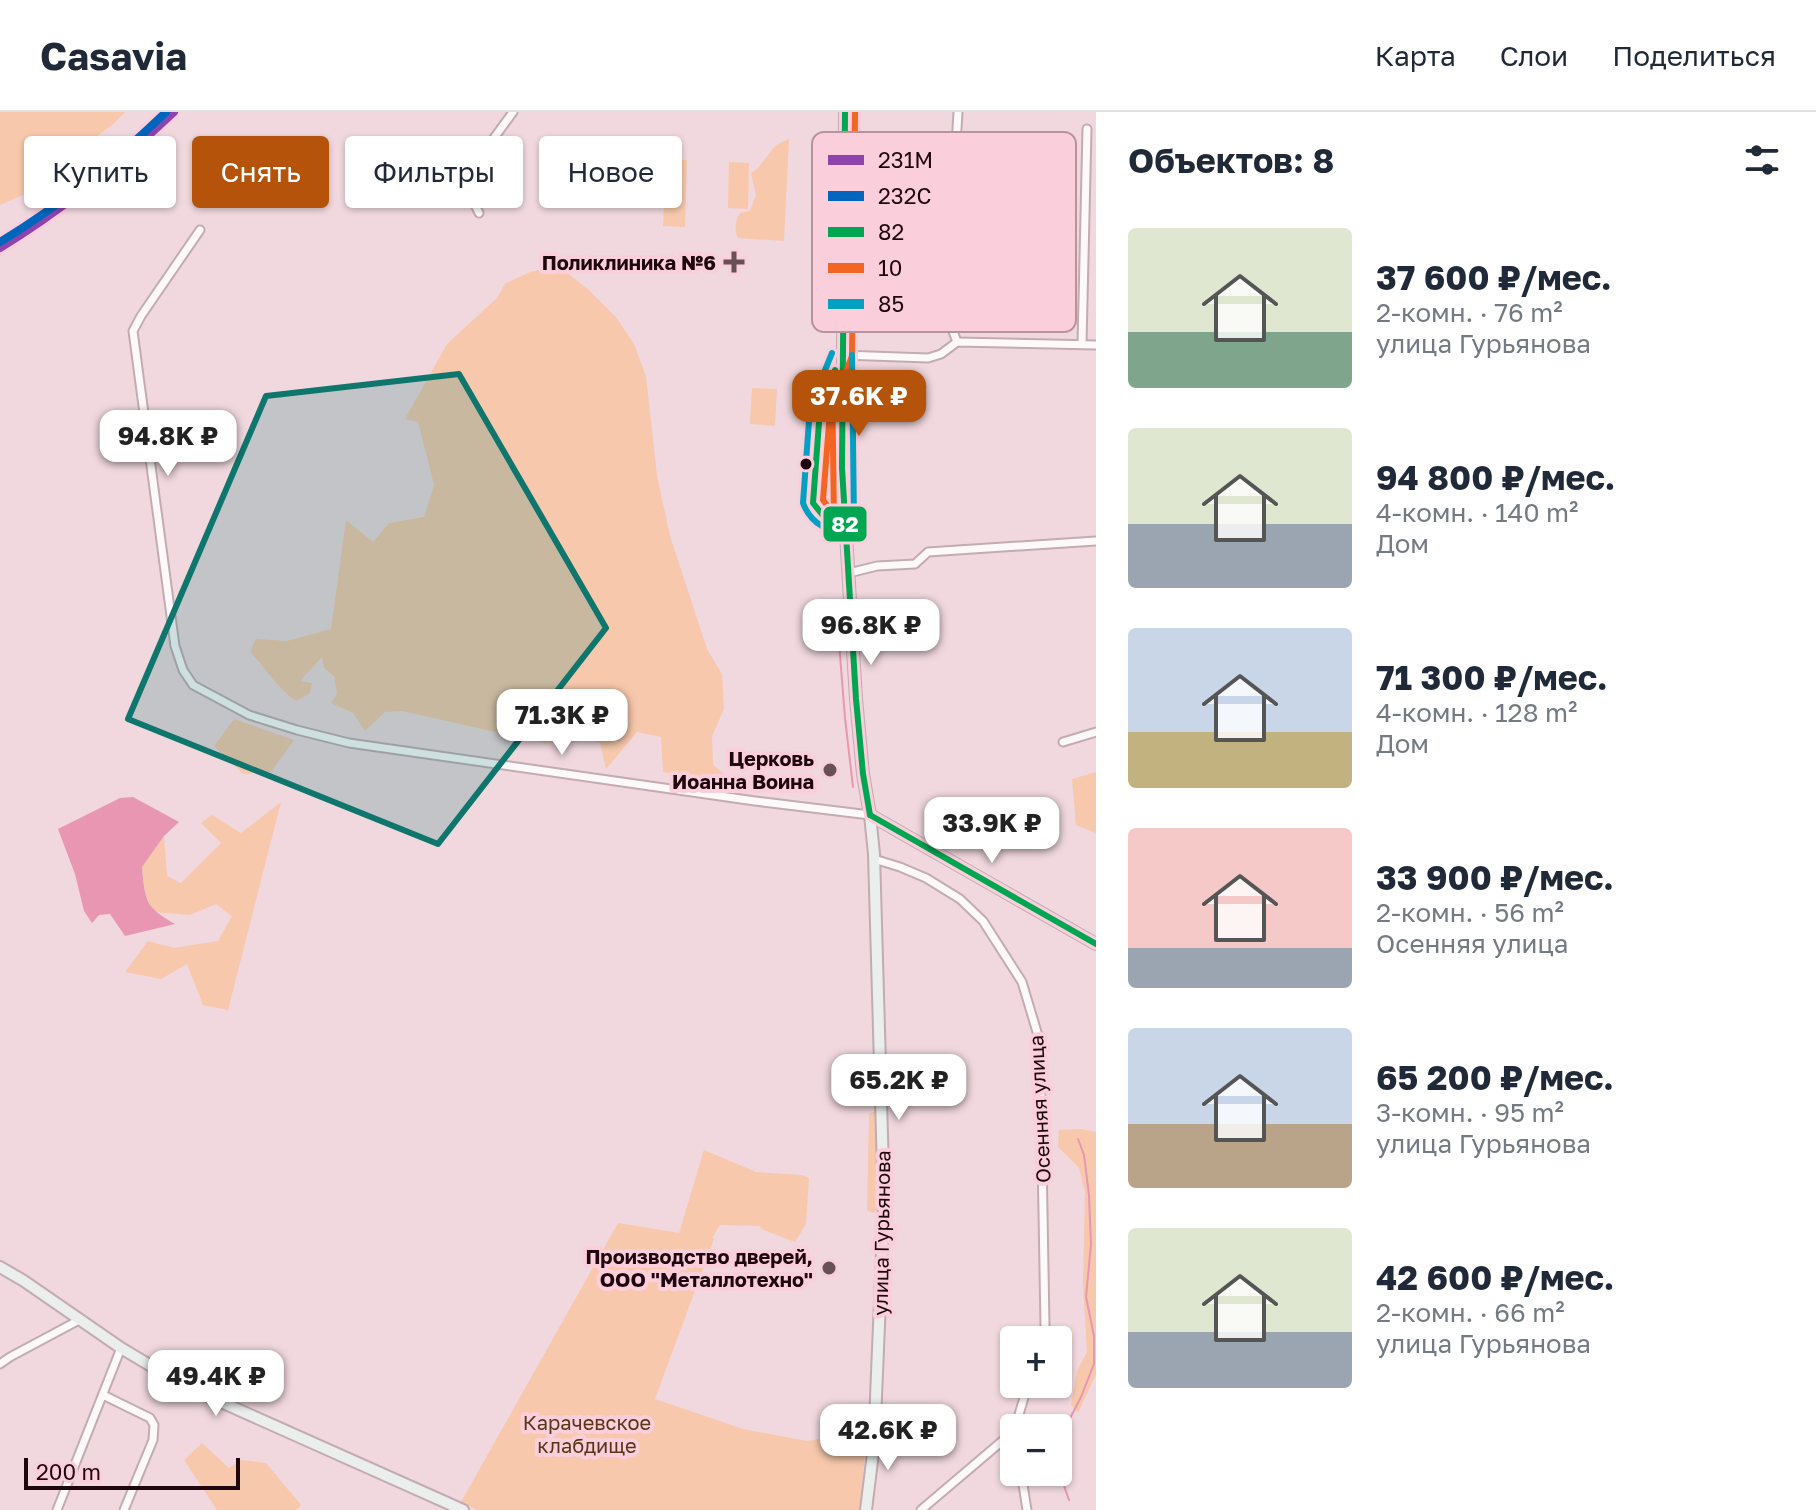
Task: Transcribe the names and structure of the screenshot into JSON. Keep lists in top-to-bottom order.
{
  "streets": {
    "street": ["Осенняя улица", "улица Гурьянова"]
  },
  "crossings": [
    ["Осенняя улица", "улица Гурьянова"]
  ],
  "parks": ["Карачевское клабдище"],
  "places": {
    "health": ["Поликлиника №6"],
    "other": ["Церковь Иоанна Воина", "Производство дверей, ООО \"Металлотехно\""]
  },
  "lines": [
    "transit line 231М",
    "transit line 232C",
    "transit line 82",
    "transit line 10",
    "transit line 85"
  ],
  "legend": [
    "231М",
    "232C",
    "82",
    "10",
    "85"
  ],
  "scale_bar": "200 m",
  "page": {
    "header": "Casavia",
    "nav": ["Карта", "Слои", "Поделиться"],
    "heading": "Объектов: 8",
    "chip": [
      "Купить",
      "Снять",
      "Фильтры",
      "Новое"
    ],
    "list": [
      {
        "name": "37 600 ₽/мес.",
        "note": "2-комн. · 76 m² · улица Гурьянова"
      },
      {
        "name": "94 800 ₽/мес.",
        "note": "4-комн. · 140 m² · Дом"
      },
      {
        "name": "71 300 ₽/мес.",
        "note": "4-комн. · 128 m² · Дом"
      },
      {
        "name": "33 900 ₽/мес.",
        "note": "2-комн. · 56 m² · Осенняя улица"
      },
      {
        "name": "65 200 ₽/мес.",
        "note": "3-комн. · 95 m² · улица Гурьянова"
      },
      {
        "name": "42 600 ₽/мес.",
        "note": "2-комн. · 66 m² · улица Гурьянова"
      }
    ],
    "price": [
      "37.6K ₽",
      "94.8K ₽",
      "96.8K ₽",
      "71.3K ₽",
      "33.9K ₽",
      "65.2K ₽",
      "49.4K ₽",
      "42.6K ₽"
    ],
    "map_buttons": ["+", "−"],
    "scale": "200 m"
  }
}
